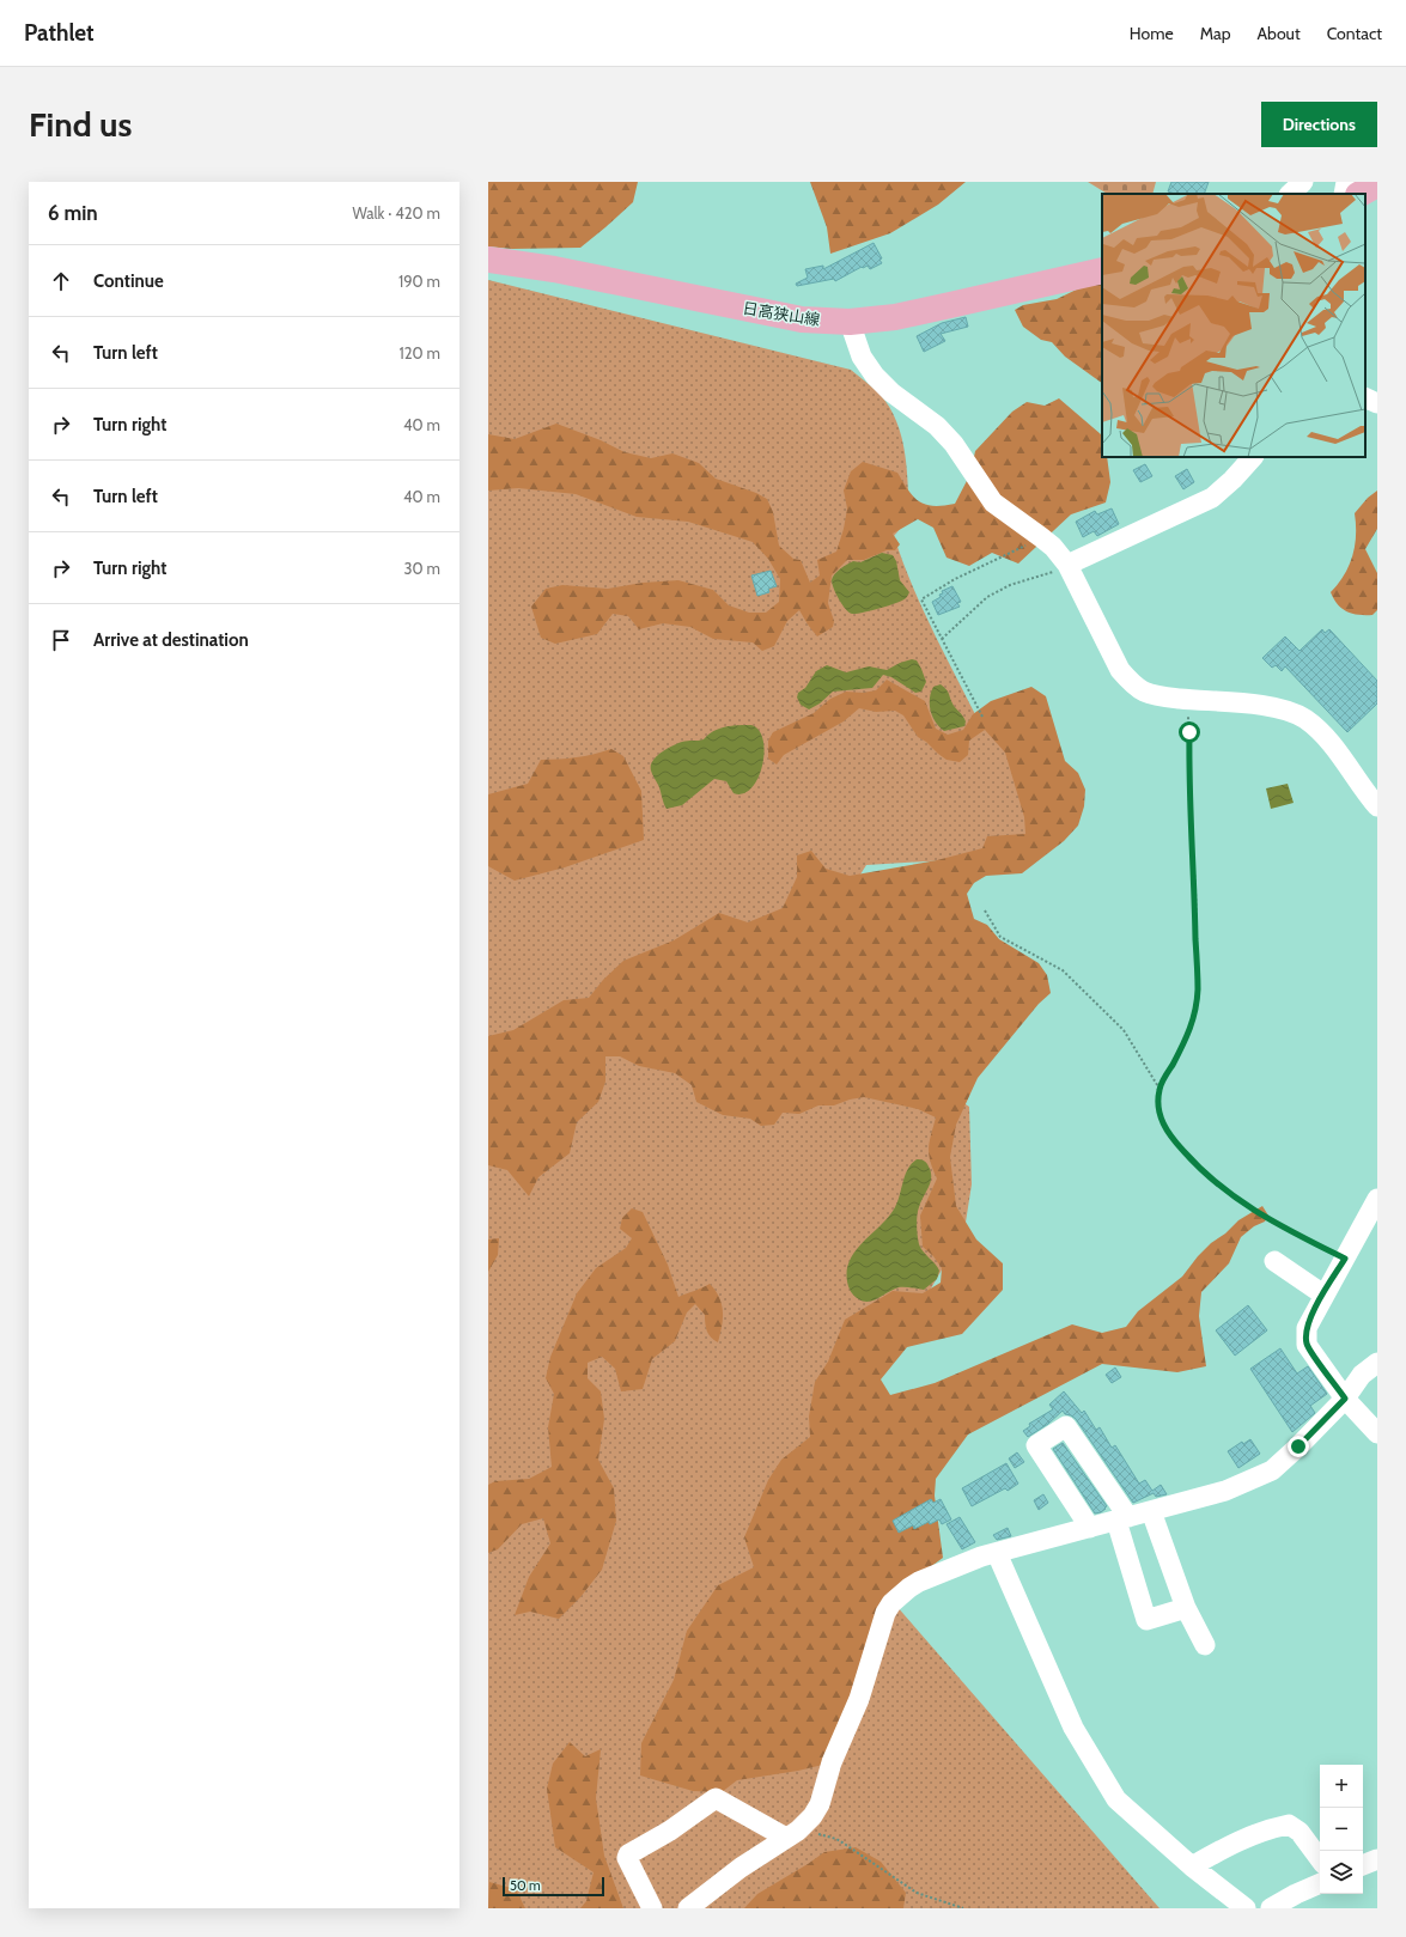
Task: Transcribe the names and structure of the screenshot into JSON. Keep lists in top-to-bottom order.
{
  "streets": {
    "main road": ["日高狭山線"]
  },
  "scale_bar": "50 m",
  "page": {
    "header": "Pathlet",
    "nav": [
      "Home",
      "Map",
      "About",
      "Contact"
    ],
    "buttons": "Directions",
    "title": "Find us",
    "heading": ["6 min", "Walk · 420 m"],
    "list": [
      ["Continue", "190 m"],
      ["Turn left", "120 m"],
      ["Turn right", "40 m"],
      ["Turn left", "40 m"],
      ["Turn right", "30 m"],
      "Arrive at destination"
    ],
    "map_buttons": ["+", "−"],
    "scale": "50 m"
  }
}
